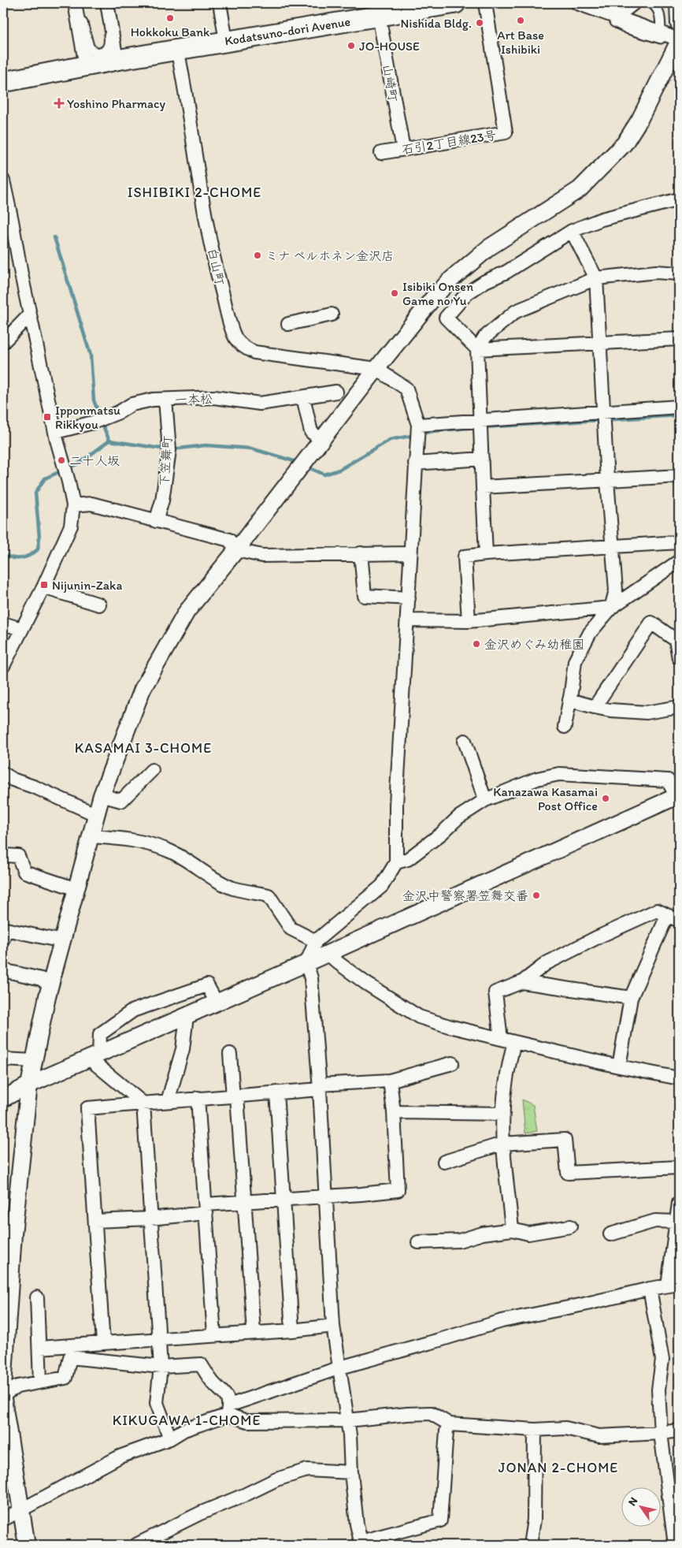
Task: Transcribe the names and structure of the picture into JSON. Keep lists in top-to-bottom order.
{
  "streets": {
    "main road": ["Kodatsuno-dori Avenue"],
    "street": [
      "山崎町",
      "石引2丁目線23号",
      "白山町",
      "一本松",
      "下笠舞町"
    ]
  },
  "crossings": [
    ["Kodatsuno-dori Avenue", "山崎町"],
    ["Kodatsuno-dori Avenue", "白山町"],
    ["山崎町", "石引2丁目線23号"],
    ["一本松", "下笠舞町"]
  ],
  "districts": [
    "ISHIBIKI 2-CHOME",
    "KASAMAI 3-CHOME",
    "KIKUGAWA 1-CHOME",
    "JONAN 2-CHOME"
  ],
  "places": {
    "other": [
      "Hokkoku Bank",
      "Art Base Ishibiki",
      "Nishida Bldg.",
      "JO-HOUSE",
      "ミナ ペルホネン金沢店",
      "Isibiki Onsen Game no Yu",
      "二十人坂",
      "金沢めぐみ幼稚園",
      "Kanazawa Kasamai Post Office",
      "金沢中警察署笠舞交番"
    ],
    "health": ["Yoshino Pharmacy"],
    "transit": ["Ipponmatsu Rikkyou", "Nijunin-Zaka"]
  },
  "north": "top left"
}
